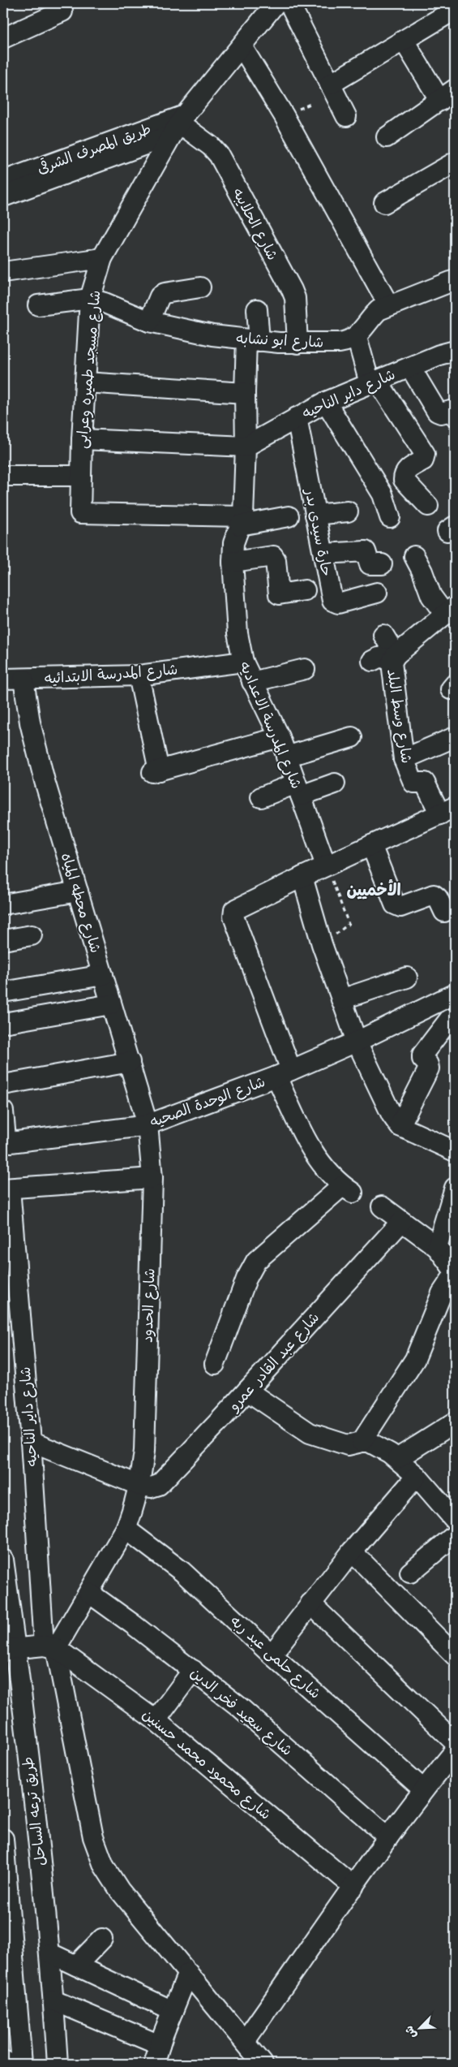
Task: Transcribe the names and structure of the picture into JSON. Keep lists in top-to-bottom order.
{
  "streets": {
    "street": [
      "طريق المصرف الشرقى",
      "شارع الحلايبه",
      "شارع ابو نشابه",
      "شارع مسجد طميره وعرابى",
      "شارع داير الناحيه",
      "حارة سيدى بدر",
      "شارع المدرسة الابتدائيه",
      "شارع وسط البلد",
      "شارع المدرسة الاعداديه",
      "شارع محطه المياه",
      "شارع الوحدة الصحيه",
      "شارع الحدود",
      "شارع عبد القادر عمرو",
      "شارع حلمى عبد ربه",
      "شارع سعيد فخر الدين",
      "شارع محمود محمد حسنين",
      "طريق ترعه الساحل"
    ]
  },
  "crossings": [
    ["طريق المصرف الشرقى", "شارع الحلايبه"],
    ["طريق المصرف الشرقى", "شارع مسجد طميره وعرابى"],
    ["شارع الحلايبه", "شارع ابو نشابه"],
    ["شارع الحلايبه", "شارع مسجد طميره وعرابى"],
    ["شارع ابو نشابه", "شارع مسجد طميره وعرابى"],
    ["شارع ابو نشابه", "شارع المدرسة الاعداديه"],
    ["شارع مسجد طميره وعرابى", "شارع المدرسة الاعداديه"],
    ["شارع داير الناحيه", "حارة سيدى بدر"],
    ["شارع داير الناحيه", "شارع المدرسة الاعداديه"],
    ["شارع داير الناحيه", "شارع الحدود"],
    ["شارع داير الناحيه", "شارع محمود محمد حسنين"],
    ["شارع المدرسة الابتدائيه", "شارع المدرسة الاعداديه"],
    ["شارع المدرسة الابتدائيه", "شارع محطه المياه"],
    ["شارع محطه المياه", "شارع الوحدة الصحيه"],
    ["شارع محطه المياه", "شارع الحدود"],
    ["شارع الوحدة الصحيه", "شارع الحدود"],
    ["شارع الحدود", "شارع عبد القادر عمرو"],
    ["شارع الحدود", "شارع حلمى عبد ربه"],
    ["شارع الحدود", "شارع سعيد فخر الدين"],
    ["شارع الحدود", "شارع محمود محمد حسنين"]
  ],
  "districts": ["الأخميين"],
  "north": "bottom left"
}
